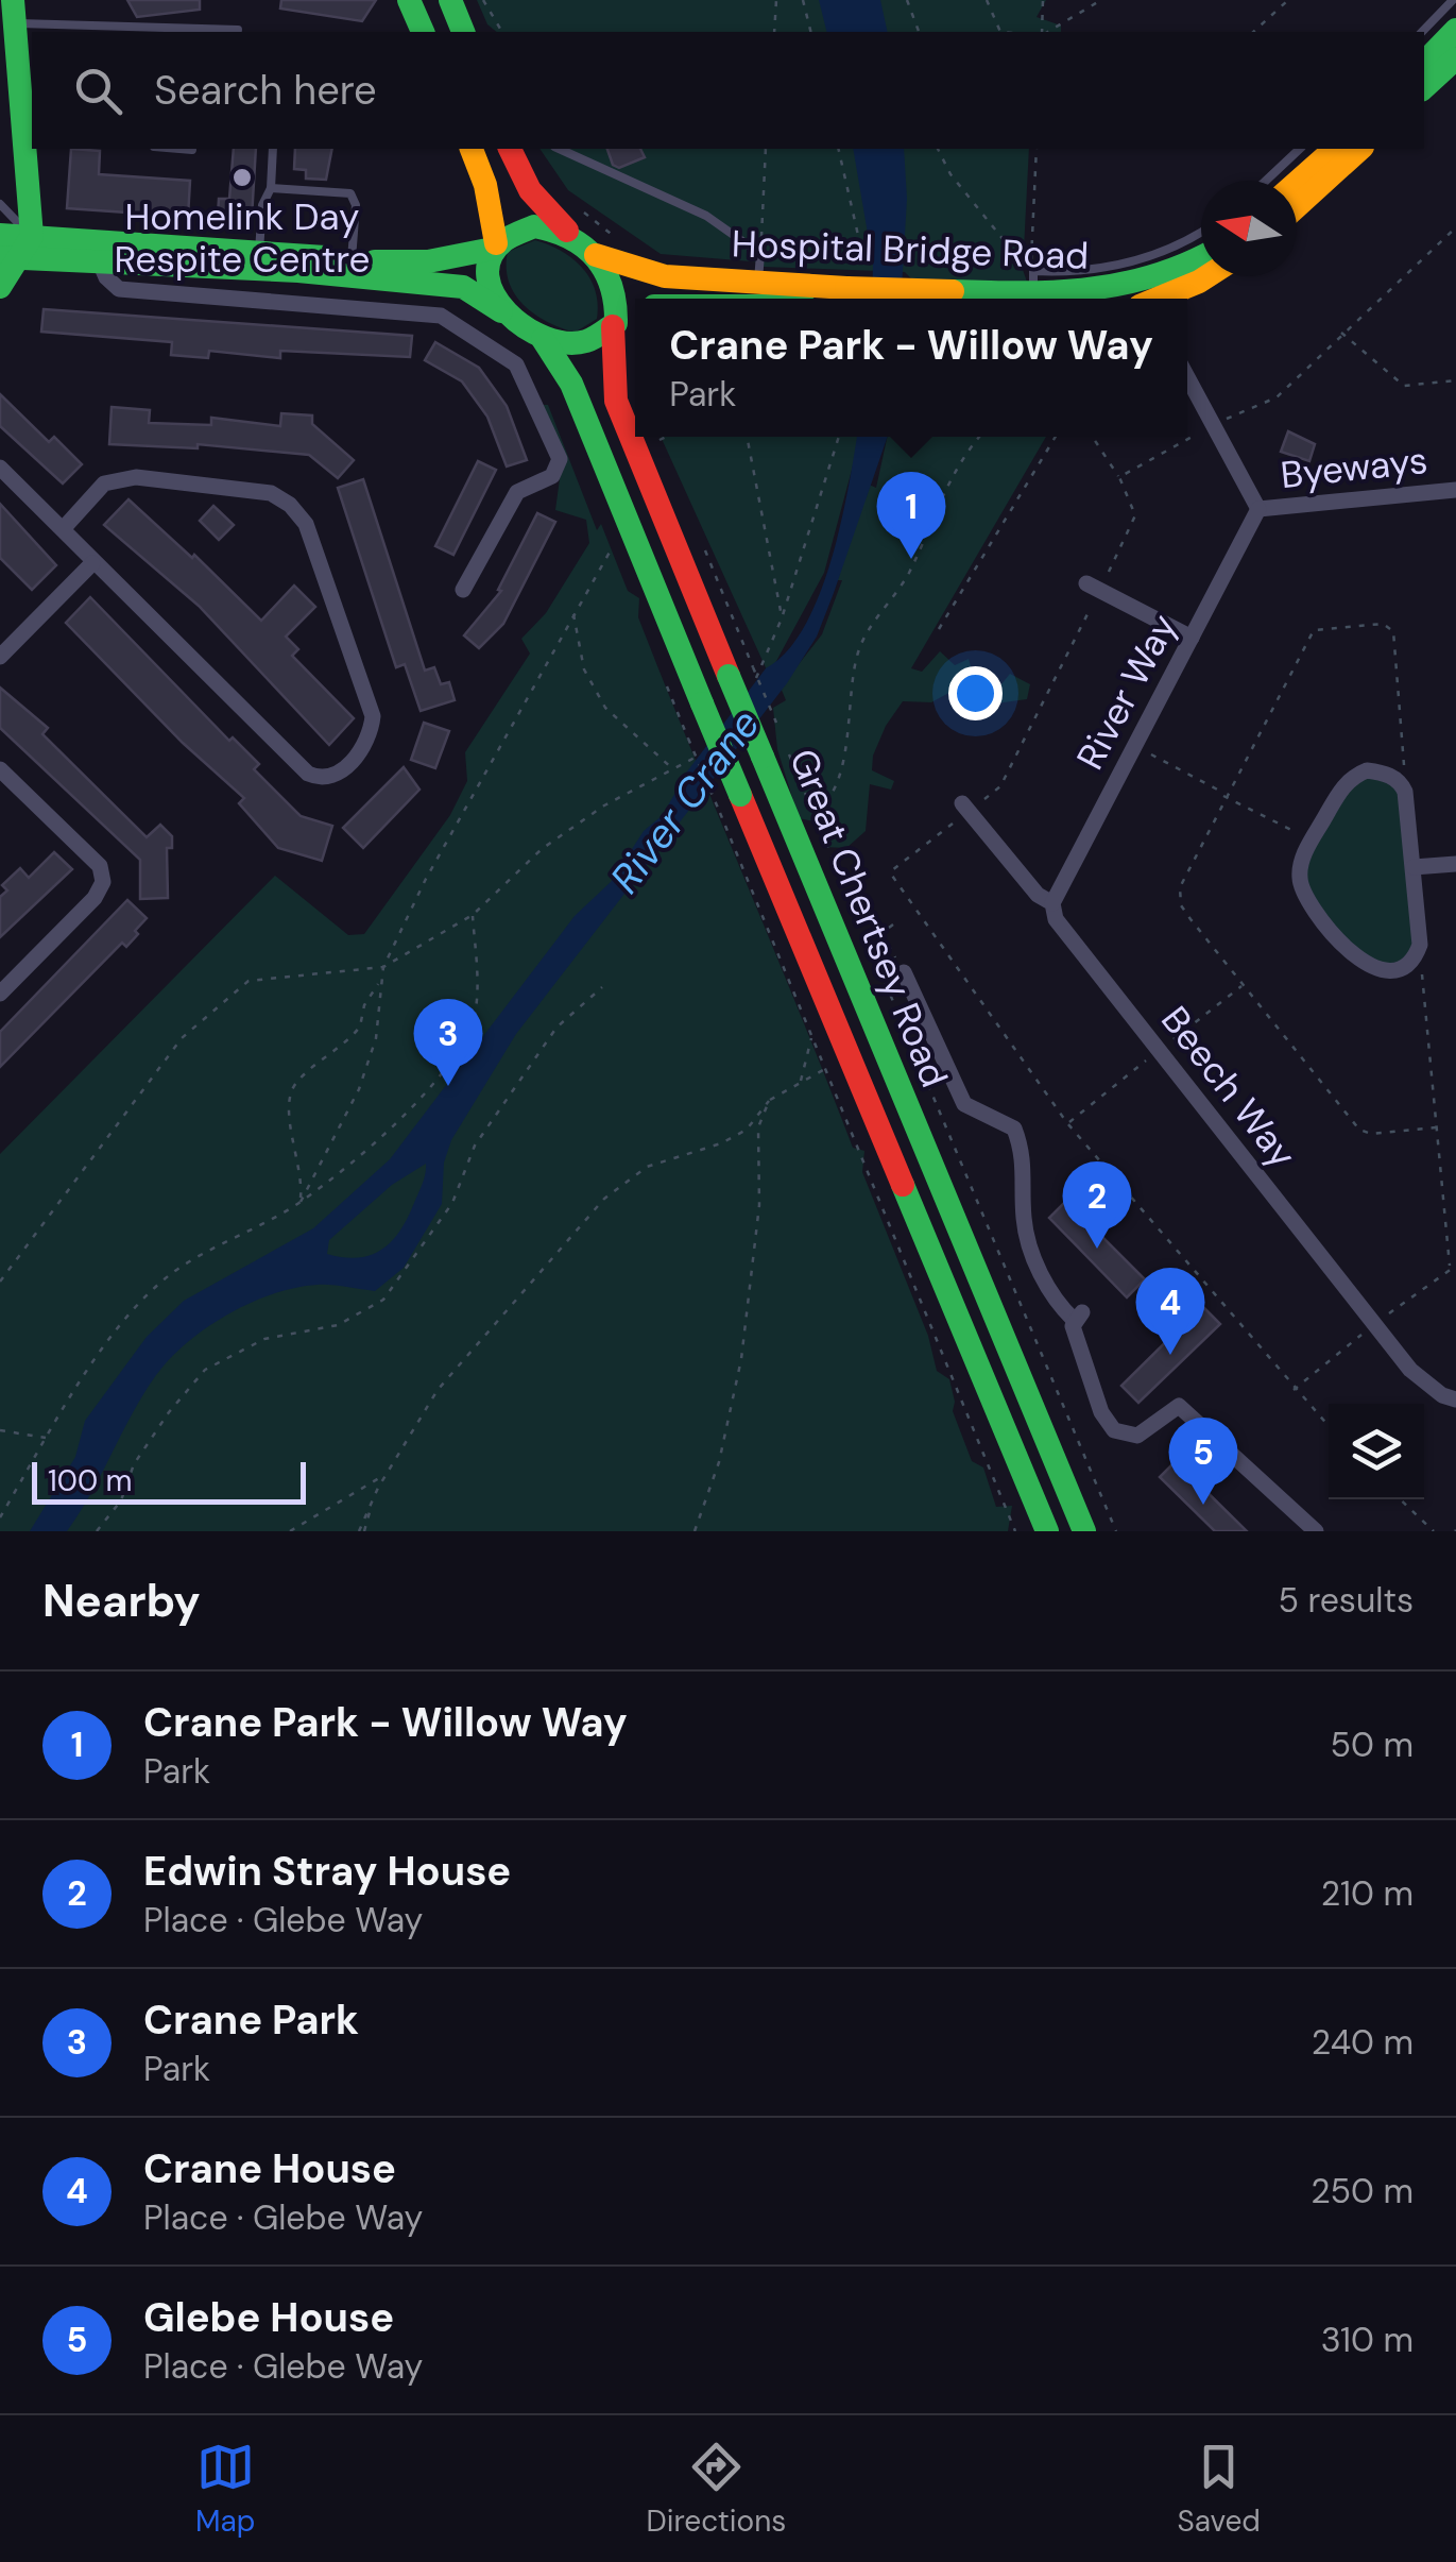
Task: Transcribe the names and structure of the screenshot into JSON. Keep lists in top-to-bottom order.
{
  "streets": {
    "main road": ["Hospital Bridge Road", "Great Chertsey Road"],
    "street": ["Byeways", "River Way", "Beech Way"]
  },
  "crossings": [
    ["Hospital Bridge Road", "Great Chertsey Road"],
    ["Byeways", "River Way"],
    ["River Way", "Beech Way"]
  ],
  "water": ["River Crane"],
  "places": ["Homelink Day Respite Centre"],
  "scale_bar": "100 m",
  "north": "left",
  "page": {
    "search": "Search here",
    "popup": ["Crane Park - Willow Way", "Park"],
    "pins": [
      "1",
      "3",
      "2",
      "4",
      "5"
    ],
    "scale": "100 m",
    "heading": ["Nearby", "5 results"],
    "list": [
      {
        "mark": "1",
        "name": "Crane Park - Willow Way",
        "note": "Park",
        "value": "50 m"
      },
      {
        "mark": "2",
        "name": "Edwin Stray House",
        "note": "Place · Glebe Way",
        "value": "210 m"
      },
      {
        "mark": "3",
        "name": "Crane Park",
        "note": "Park",
        "value": "240 m"
      },
      {
        "mark": "4",
        "name": "Crane House",
        "note": "Place · Glebe Way",
        "value": "250 m"
      },
      {
        "mark": "5",
        "name": "Glebe House",
        "note": "Place · Glebe Way",
        "value": "310 m"
      }
    ],
    "nav": ["Map", "Directions", "Saved"]
  }
}
